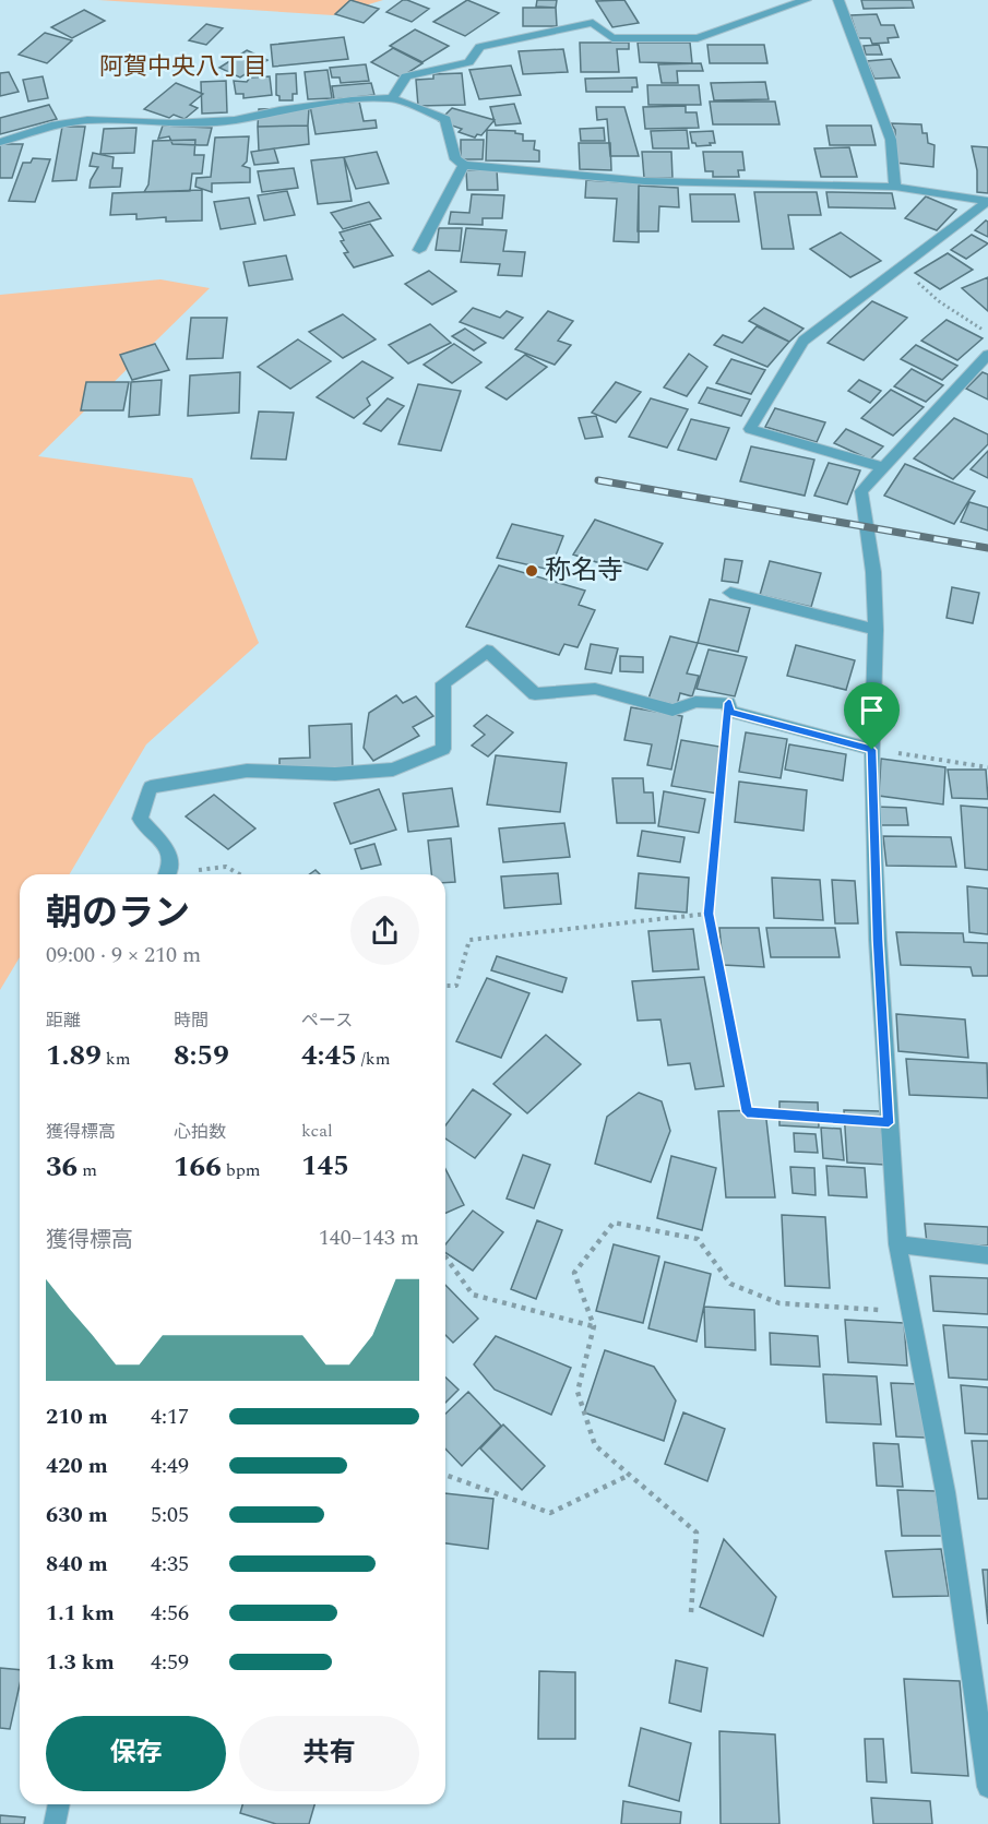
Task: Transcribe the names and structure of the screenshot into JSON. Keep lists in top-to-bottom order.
{
  "districts": ["阿賀中央八丁目"],
  "places": ["称名寺"],
  "page": {
    "heading": ["朝のラン", "09:00 · 9 × 210 m"],
    "stats": [
      ["距離", "1.89 km"],
      ["時間", "8:59"],
      ["ペース", "4:45 /km"],
      ["獲得標高", "36 m"],
      ["心拍数", "166 bpm"],
      ["kcal", "145"]
    ],
    "chart": ["獲得標高", "140–143 m"],
    "list": [
      {
        "name": "210 m",
        "note": "4:17"
      },
      {
        "name": "420 m",
        "note": "4:49"
      },
      {
        "name": "630 m",
        "note": "5:05"
      },
      {
        "name": "840 m",
        "note": "4:35"
      },
      {
        "name": "1.1 km",
        "note": "4:56"
      },
      {
        "name": "1.3 km",
        "note": "4:59"
      }
    ],
    "buttons": ["保存", "共有"]
  }
}
